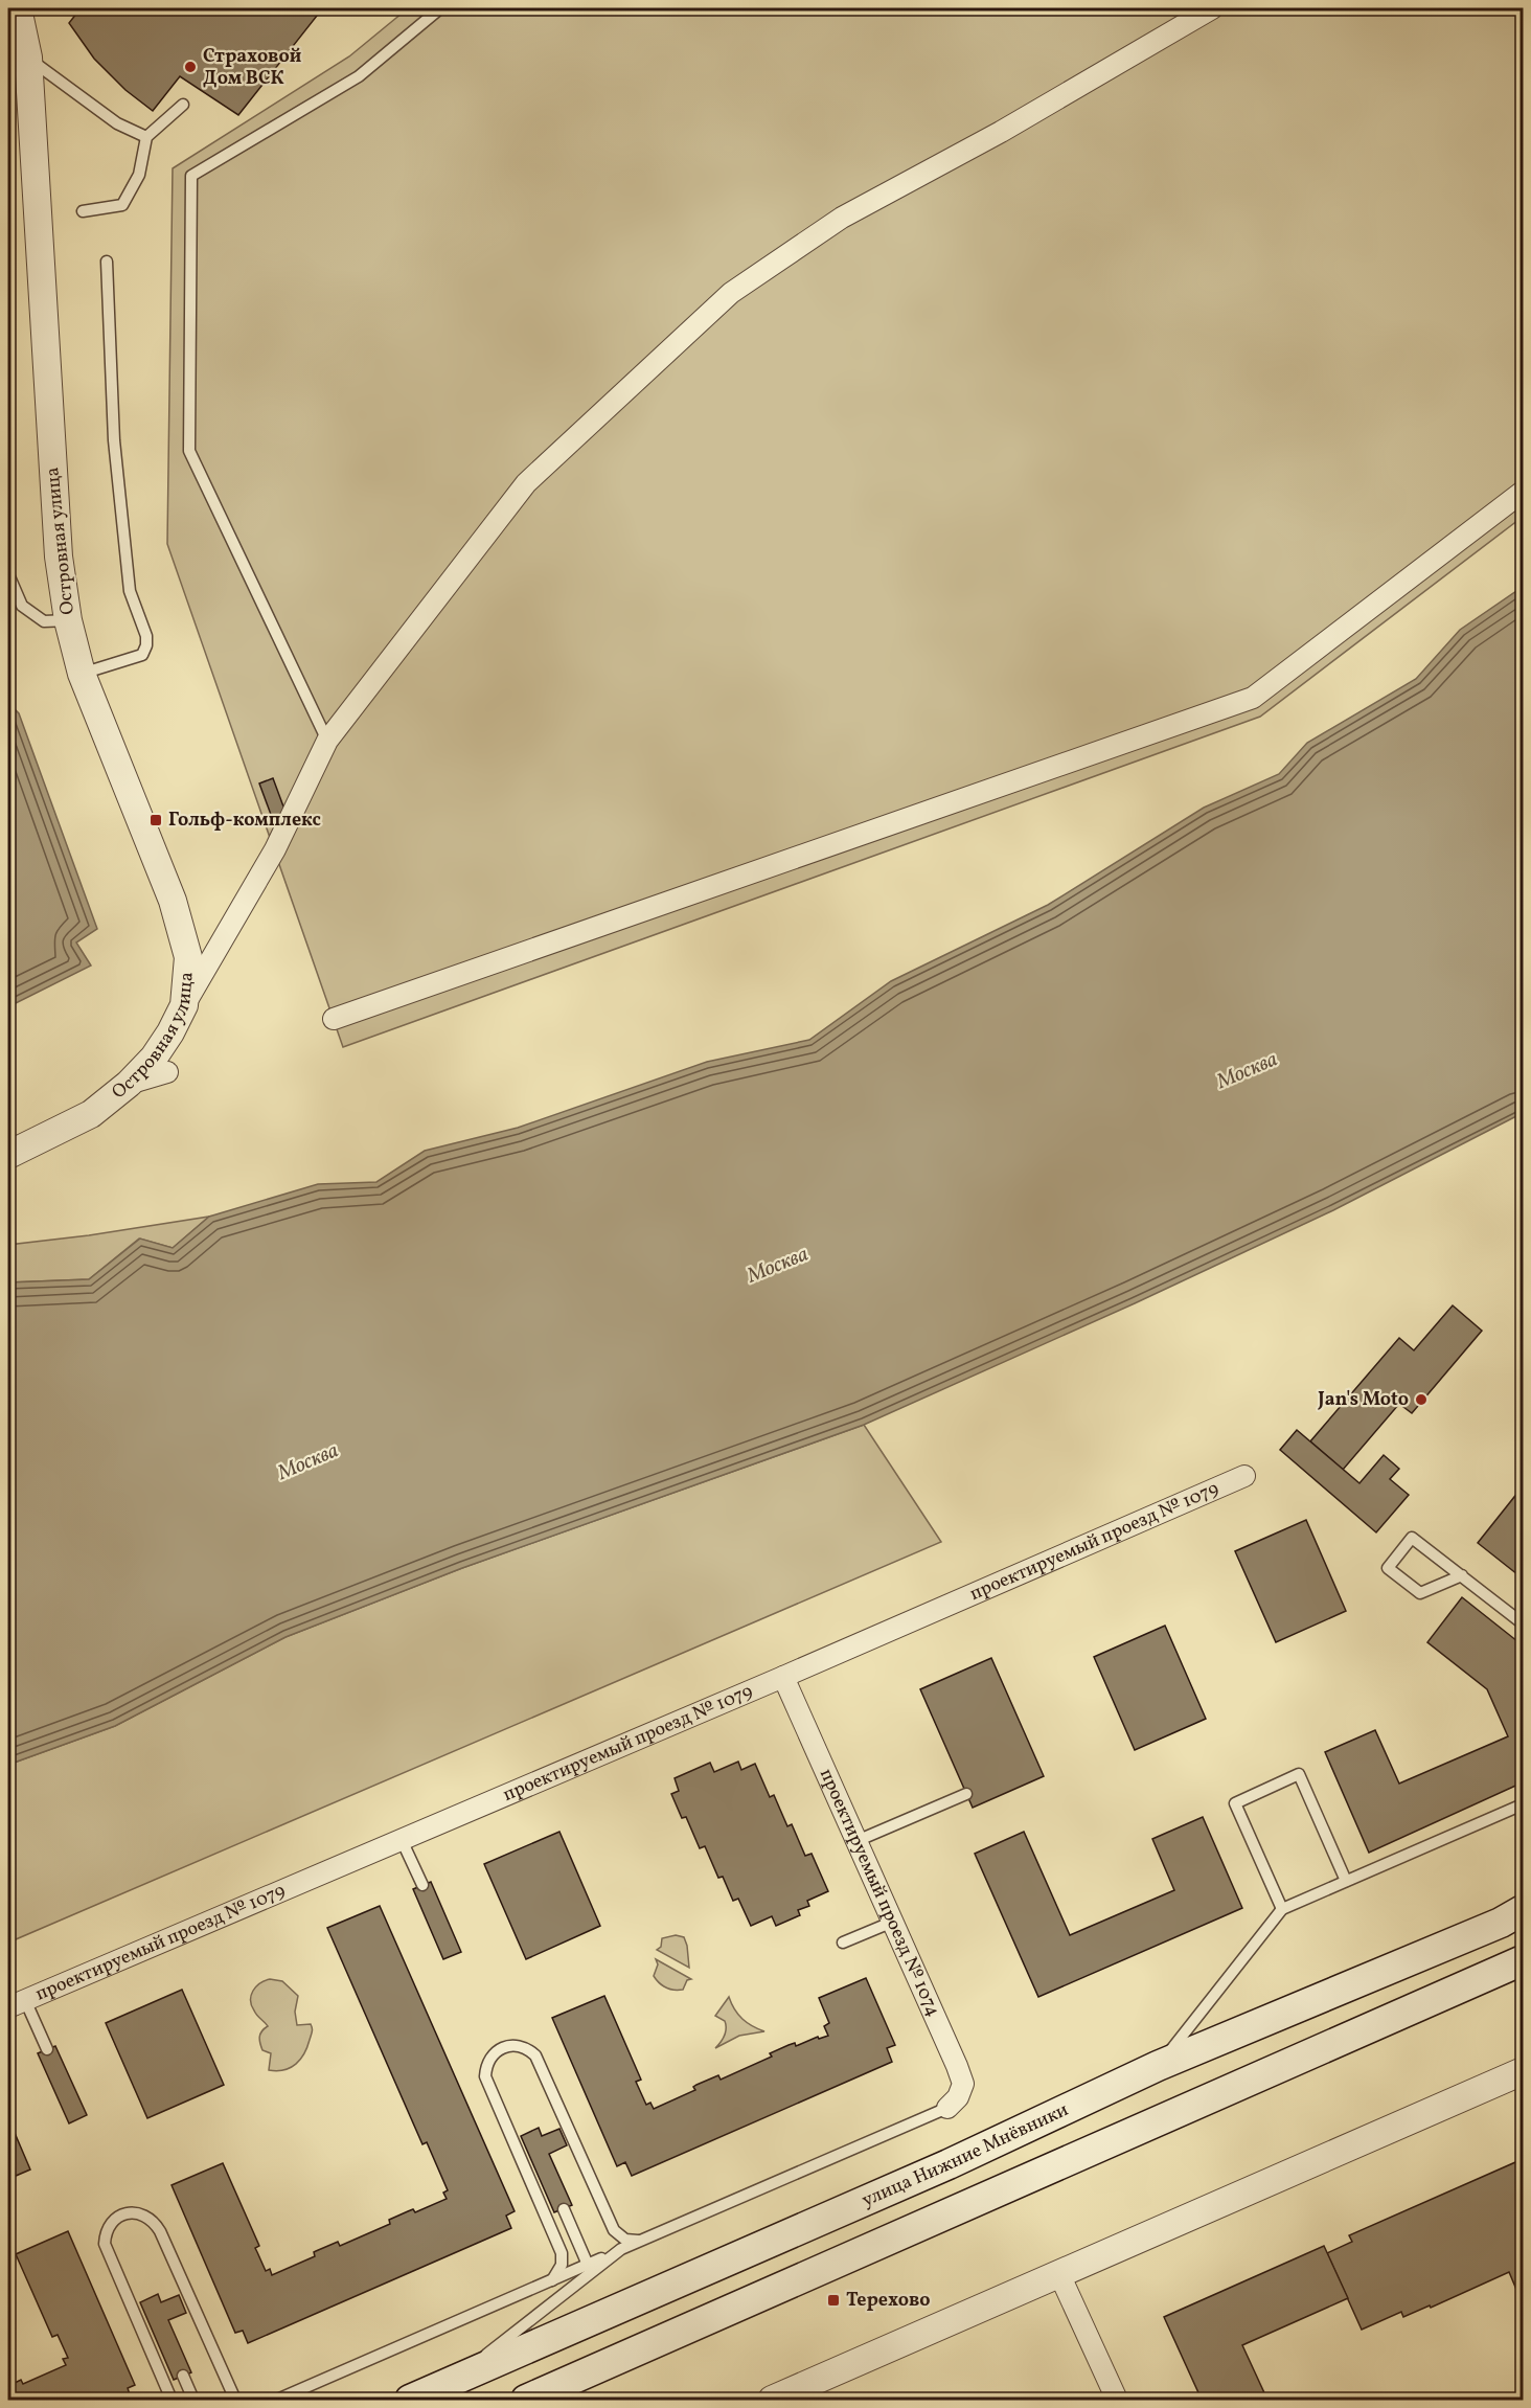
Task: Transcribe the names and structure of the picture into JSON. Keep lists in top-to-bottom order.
{
  "streets": {
    "main road": ["улица Нижние Мнёвники"],
    "street": ["Островная улица", "проектируемый проезд № 1079", "проектируемый проезд № 1074"]
  },
  "crossings": [
    ["проектируемый проезд № 1079", "проектируемый проезд № 1074"]
  ],
  "water": ["Москва"],
  "places": {
    "other": ["Страховой Дом ВСК", "Jan's Moto"],
    "transit": ["Гольф-комплекс", "Терехово"]
  }
}
